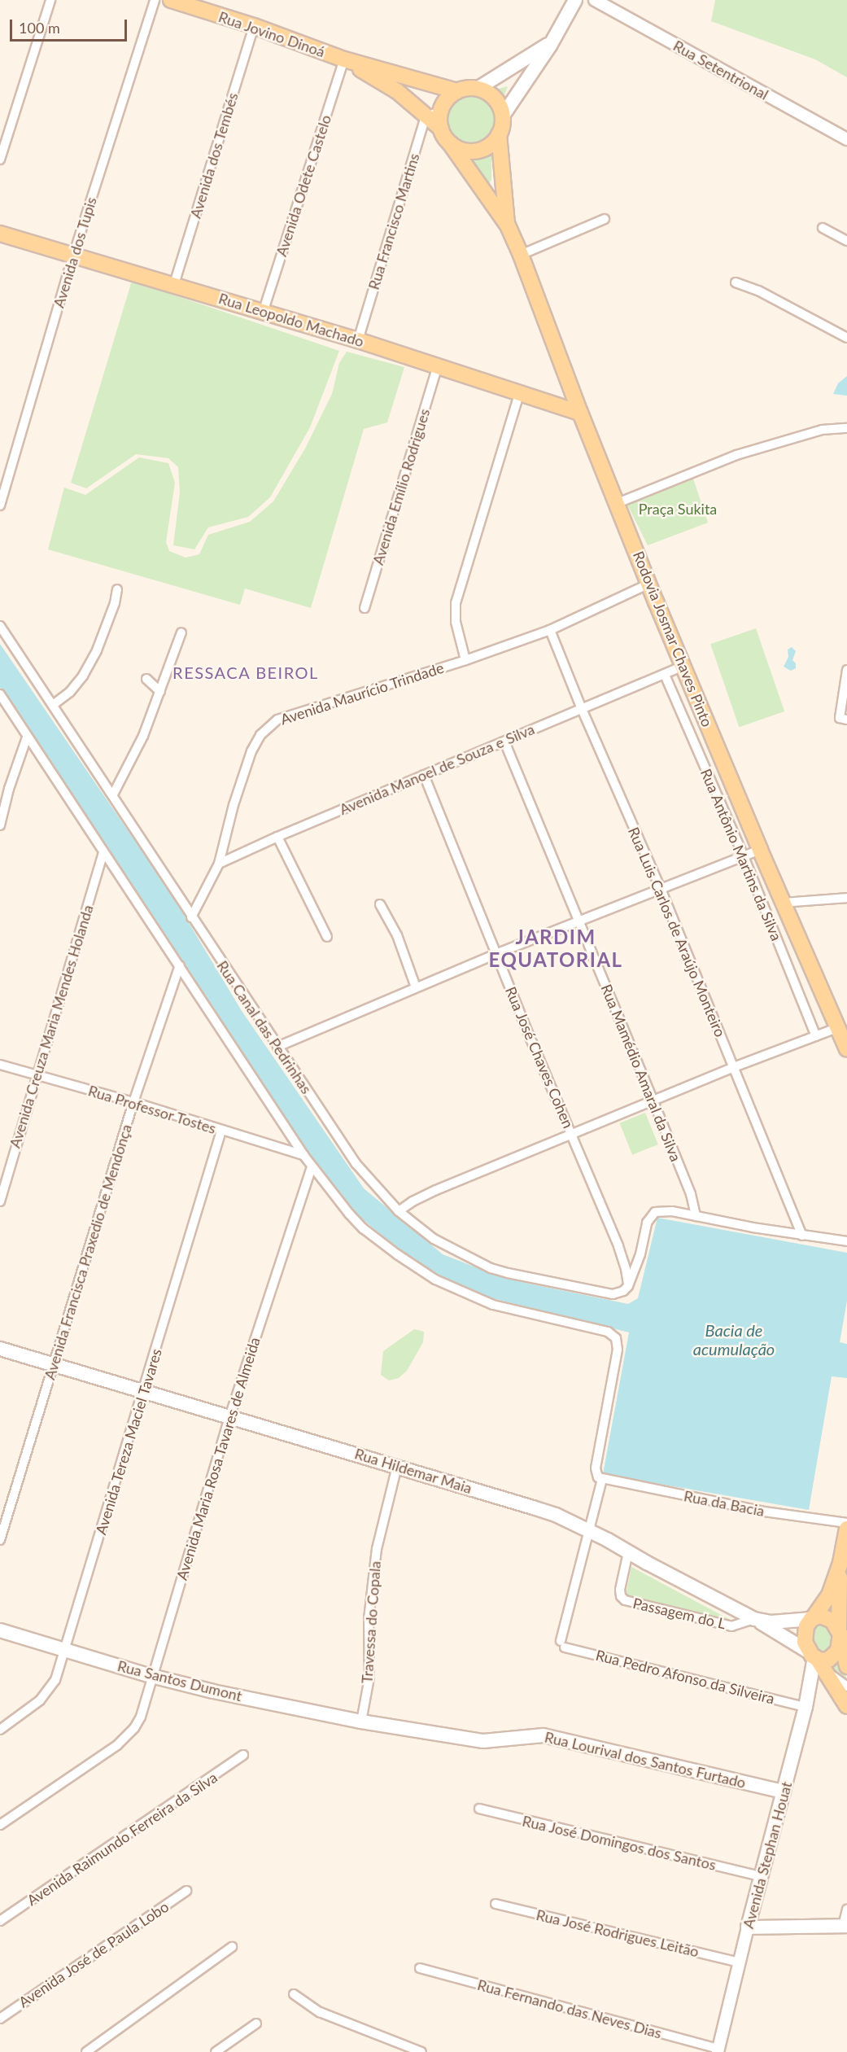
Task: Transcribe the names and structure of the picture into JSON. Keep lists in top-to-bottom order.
{
  "streets": {
    "main road": [
      "Rua Jovino Dinoá",
      "Rua Leopoldo Machado",
      "Rodovia Josmar Chaves Pinto",
      "Rua Hildemar Maia",
      "Rua Santos Dumont",
      "Rua Lourival dos Santos Furtado",
      "Avenida Stephan Houat"
    ],
    "street": [
      "Rua Setentrional",
      "Avenida dos Tembés",
      "Avenida Odete Castelo",
      "Rua Francisco Martins",
      "Avenida dos Tupis",
      "Avenida Emílio Rodrigues",
      "Avenida Maurício Trindade",
      "Avenida Manoel de Souza e Silva",
      "Rua Antônio Martins da Silva",
      "Rua Luis Carlos de Araújo Monteiro",
      "Avenida Creuza Maria Mendes Holanda",
      "Rua Canal das Pedrinhas",
      "Rua José Chaves Cohen",
      "Rua Mamédio Amaral da Silva",
      "Rua Professor Tostes",
      "Avenida Francisca Praxedio de Mendonça",
      "Avenida Tereza Maciel Tavares",
      "Avenida Maria Rosa Tavares de Almeida",
      "Rua da Bacia",
      "Passagem do L",
      "Travessa do Copala",
      "Rua Pedro Afonso da Silveira",
      "Avenida Raimundo Ferreira da Silva",
      "Rua José Domingos dos Santos",
      "Rua José Rodrigues Leitão",
      "Avenida José de Paula Lobo",
      "Rua Fernando das Neves Dias"
    ]
  },
  "crossings": [
    ["Rua Jovino Dinoá", "Avenida dos Tembés"],
    ["Rua Jovino Dinoá", "Avenida Odete Castelo"],
    ["Rua Jovino Dinoá", "Rua Francisco Martins"],
    ["Rua Jovino Dinoá", "Rodovia Josmar Chaves Pinto"],
    ["Avenida dos Tembés", "Rua Leopoldo Machado"],
    ["Avenida Odete Castelo", "Rua Leopoldo Machado"],
    ["Rua Francisco Martins", "Rua Leopoldo Machado"],
    ["Rua Francisco Martins", "Rodovia Josmar Chaves Pinto"],
    ["Avenida dos Tupis", "Rua Leopoldo Machado"],
    ["Rua Leopoldo Machado", "Avenida Emílio Rodrigues"],
    ["Rua Leopoldo Machado", "Rodovia Josmar Chaves Pinto"],
    ["Rodovia Josmar Chaves Pinto", "Avenida Maurício Trindade"],
    ["Rodovia Josmar Chaves Pinto", "Avenida Manoel de Souza e Silva"],
    ["Avenida Maurício Trindade", "Avenida Manoel de Souza e Silva"],
    ["Avenida Maurício Trindade", "Rua Luis Carlos de Araújo Monteiro"],
    ["Avenida Maurício Trindade", "Rua Canal das Pedrinhas"],
    ["Avenida Manoel de Souza e Silva", "Rua Antônio Martins da Silva"],
    ["Avenida Manoel de Souza e Silva", "Rua Luis Carlos de Araújo Monteiro"],
    ["Avenida Manoel de Souza e Silva", "Rua José Chaves Cohen"],
    ["Avenida Manoel de Souza e Silva", "Rua Mamédio Amaral da Silva"],
    ["Avenida Creuza Maria Mendes Holanda", "Rua Professor Tostes"],
    ["Rua Canal das Pedrinhas", "Rua José Chaves Cohen"],
    ["Rua Professor Tostes", "Avenida Francisca Praxedio de Mendonça"],
    ["Rua Professor Tostes", "Avenida Tereza Maciel Tavares"],
    ["Avenida Francisca Praxedio de Mendonça", "Rua Hildemar Maia"],
    ["Avenida Tereza Maciel Tavares", "Rua Hildemar Maia"],
    ["Avenida Tereza Maciel Tavares", "Rua Santos Dumont"],
    ["Avenida Maria Rosa Tavares de Almeida", "Rua Hildemar Maia"],
    ["Avenida Maria Rosa Tavares de Almeida", "Rua Santos Dumont"],
    ["Rua Hildemar Maia", "Passagem do L"],
    ["Rua Hildemar Maia", "Travessa do Copala"],
    ["Rua Hildemar Maia", "Rua Pedro Afonso da Silveira"],
    ["Rua Hildemar Maia", "Avenida Stephan Houat"],
    ["Travessa do Copala", "Rua Santos Dumont"],
    ["Travessa do Copala", "Rua Lourival dos Santos Furtado"],
    ["Rua Pedro Afonso da Silveira", "Avenida Stephan Houat"],
    ["Rua Santos Dumont", "Rua Lourival dos Santos Furtado"],
    ["Rua Lourival dos Santos Furtado", "Avenida Stephan Houat"],
    ["Rua José Domingos dos Santos", "Avenida Stephan Houat"],
    ["Avenida Stephan Houat", "Rua José Rodrigues Leitão"],
    ["Avenida Stephan Houat", "Rua Fernando das Neves Dias"]
  ],
  "districts": ["RESSACA BEIROL", "JARDIM EQUATORIAL"],
  "water": ["Bacia de acumulação"],
  "parks": ["Praça Sukita"],
  "scale_bar": "100 m"
}
